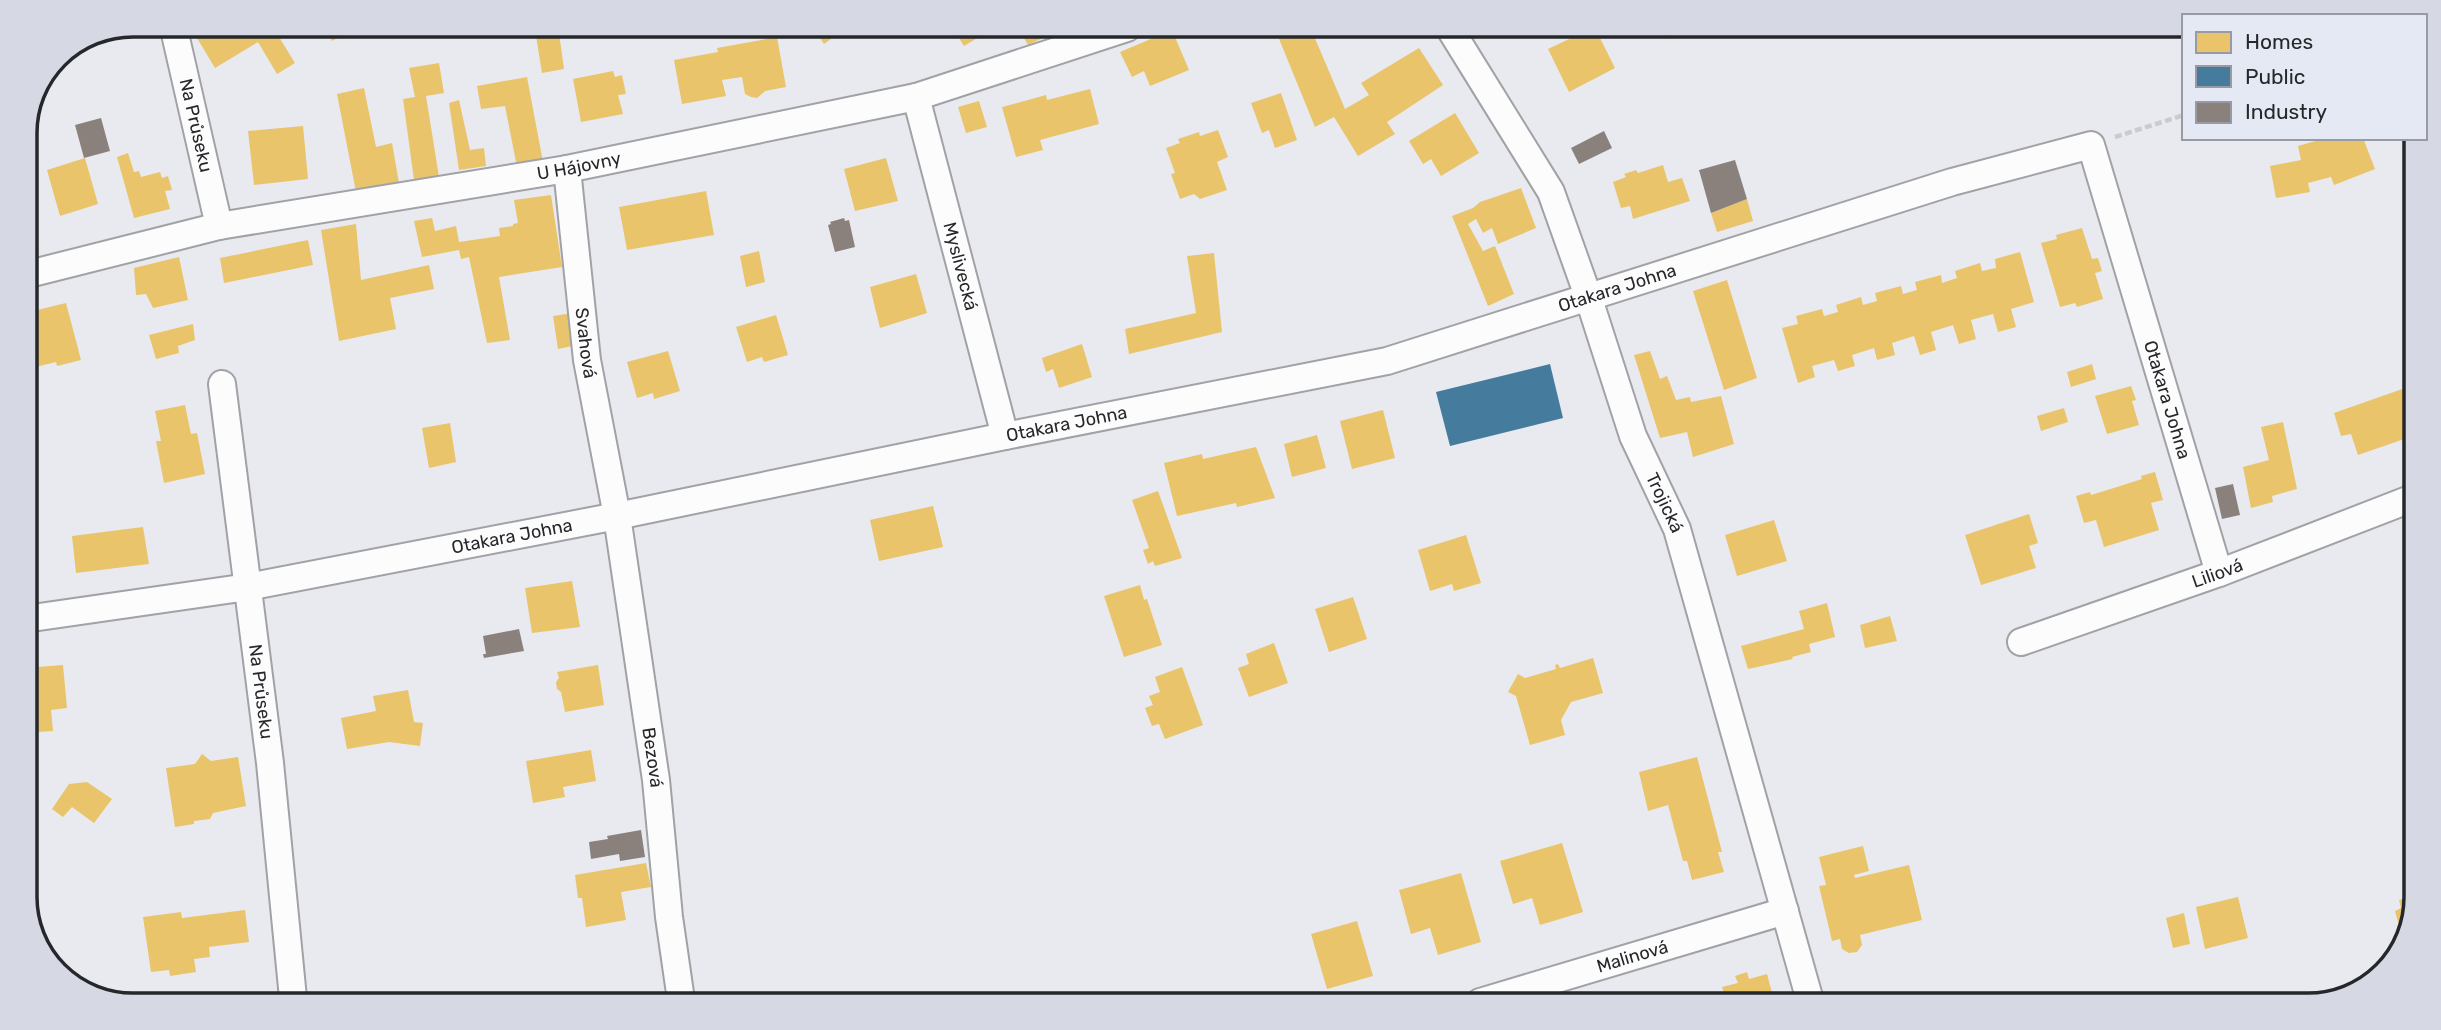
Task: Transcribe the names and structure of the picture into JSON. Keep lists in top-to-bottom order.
{
  "streets": {
    "street": [
      "Na Průseku",
      "U Hájovny",
      "Myslivecká",
      "Otakara Johna",
      "Svahová",
      "Trojická",
      "Liliová",
      "Bezová",
      "Malinová"
    ]
  },
  "crossings": [
    ["Na Průseku", "U Hájovny"],
    ["Na Průseku", "Otakara Johna"],
    ["U Hájovny", "Myslivecká"],
    ["U Hájovny", "Svahová"],
    ["Myslivecká", "Otakara Johna"],
    ["Otakara Johna", "Svahová"],
    ["Otakara Johna", "Trojická"],
    ["Otakara Johna", "Liliová"],
    ["Otakara Johna", "Bezová"],
    ["Svahová", "Bezová"],
    ["Trojická", "Malinová"]
  ],
  "legend": ["Homes", "Public", "Industry"]
}
